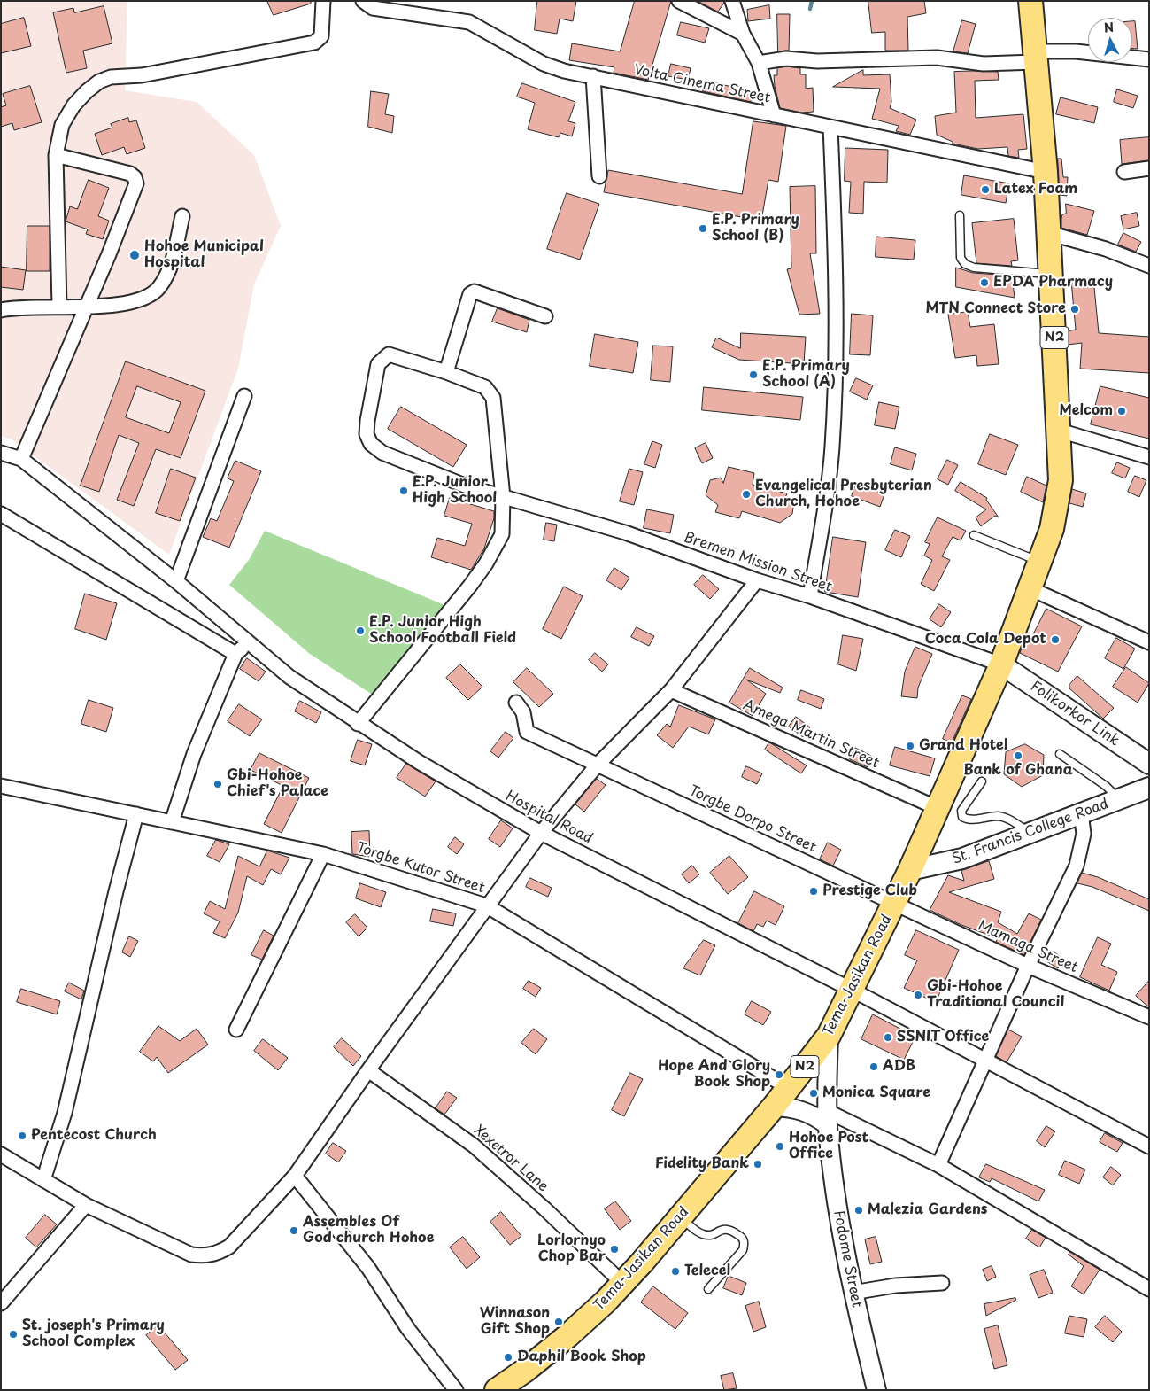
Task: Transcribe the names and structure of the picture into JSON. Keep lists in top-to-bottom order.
{
  "streets": {
    "highway": ["N2", "Tema-Jasikan Road"],
    "main road": ["Folikorkor Link", "St. Francis College Road"],
    "street": [
      "Volta Cinema Street",
      "Bremen Mission Street",
      "Amega Martin Street",
      "Hospital Road",
      "Torgbe Dorpo Street",
      "Torgbe Kutor Street",
      "Mamaga Street",
      "Xexetror Lane",
      "Fodome Street"
    ]
  },
  "crossings": [
    ["Volta Cinema Street", "N2"],
    ["N2", "Bremen Mission Street"],
    ["N2", "Folikorkor Link"],
    ["N2", "Tema-Jasikan Road"],
    ["Bremen Mission Street", "Folikorkor Link"],
    ["Bremen Mission Street", "Tema-Jasikan Road"],
    ["Folikorkor Link", "Tema-Jasikan Road"],
    ["Amega Martin Street", "Tema-Jasikan Road"],
    ["Hospital Road", "Tema-Jasikan Road"],
    ["Torgbe Dorpo Street", "Mamaga Street"],
    ["Torgbe Dorpo Street", "Tema-Jasikan Road"],
    ["St. Francis College Road", "Tema-Jasikan Road"],
    ["Torgbe Kutor Street", "Tema-Jasikan Road"],
    ["Mamaga Street", "Tema-Jasikan Road"],
    ["Tema-Jasikan Road", "Xexetror Lane"],
    ["Tema-Jasikan Road", "Fodome Street"]
  ],
  "places": [
    "Latex Foam",
    "E.P. Primary School (B)",
    "Hohoe Municipal Hospital",
    "EPDA Pharmacy",
    "MTN Connect Store",
    "E.P. Primary School (A)",
    "Melcom",
    "E.P. Junior High School",
    "Evangelical Presbyterian Church, Hohoe",
    "E.P. Junior High School Football Field",
    "Coca Cola Depot",
    "Grand Hotel",
    "Bank of Ghana",
    "Gbi-Hohoe Chief's Palace",
    "Prestige Club",
    "Gbi-Hohoe Traditional Council",
    "SSNIT Office",
    "ADB",
    "Hope And Glory Book Shop",
    "Monica Square",
    "Pentecost Church",
    "Hohoe Post Office",
    "Fidelity Bank",
    "Malezia Gardens",
    "Assembles Of God church Hohoe",
    "Lorlornyo Chop Bar",
    "Telecel",
    "Winnason Gift Shop",
    "St. joseph's Primary School Complex",
    "Daphil Book Shop"
  ],
  "north": "top"
}
